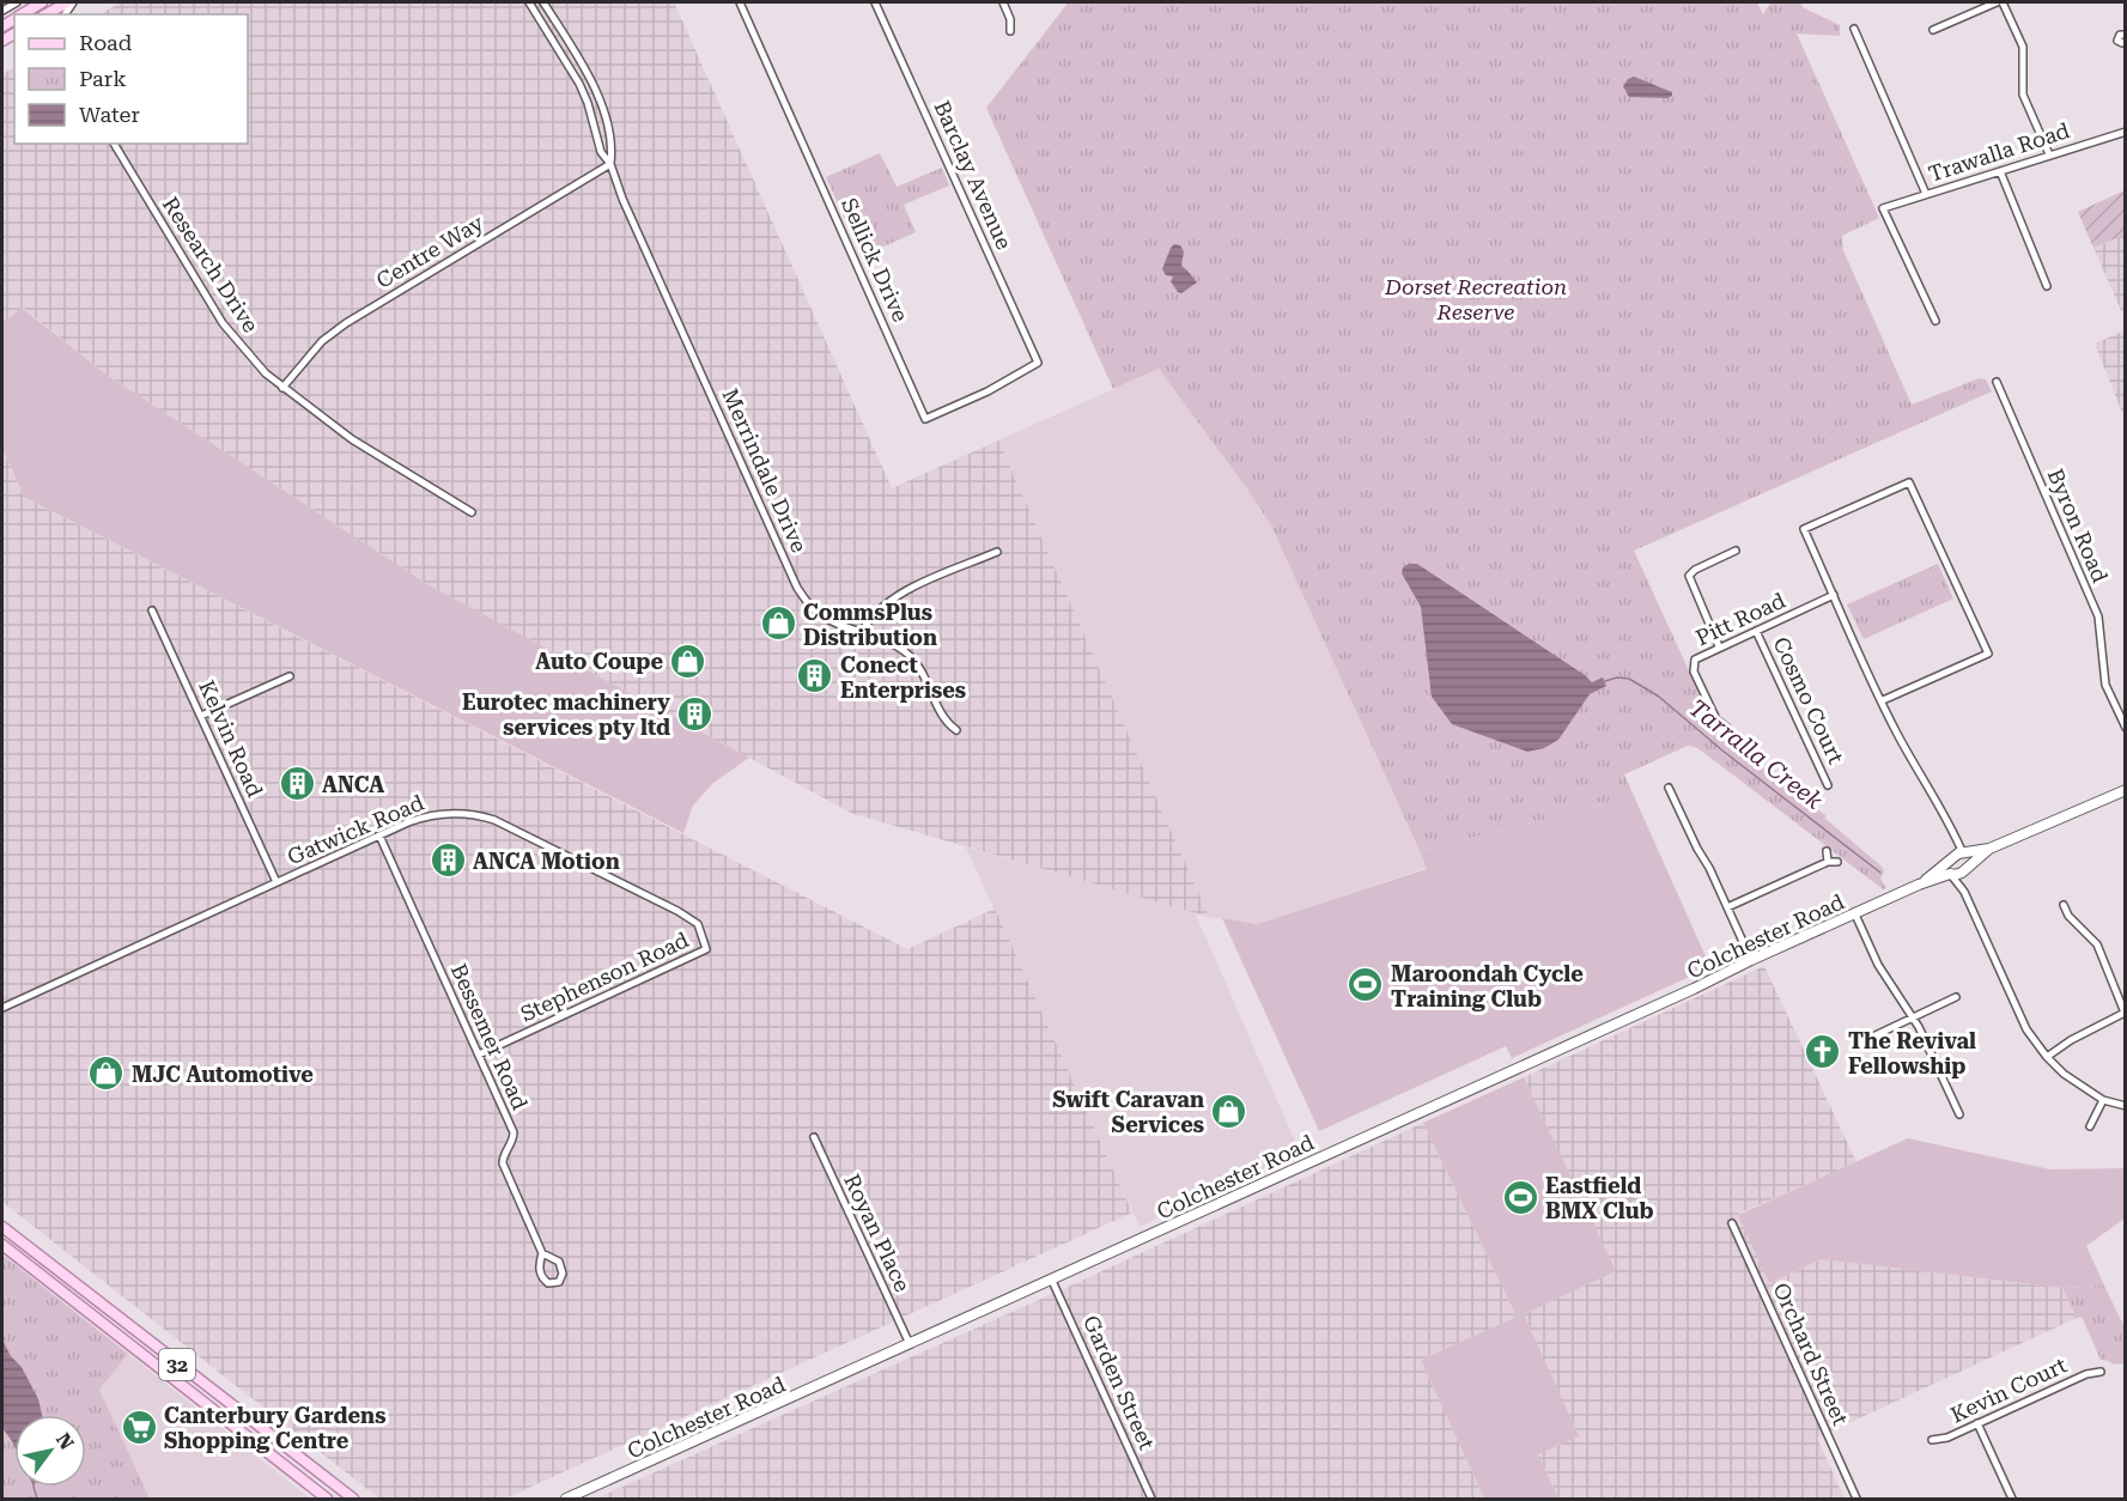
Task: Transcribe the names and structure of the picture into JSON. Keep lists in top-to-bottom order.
{
  "streets": {
    "main road": ["Colchester Road", "32"],
    "street": [
      "Trawalla Road",
      "Barclay Avenue",
      "Centre Way",
      "Sellick Drive",
      "Research Drive",
      "Merrindale Drive",
      "Byron Road",
      "Pitt Road",
      "Cosmo Court",
      "Kelvin Road",
      "Gatwick Road",
      "Stephenson Road",
      "Bessemer Road",
      "Royan Place",
      "Orchard Street",
      "Garden Street",
      "Kevin Court"
    ]
  },
  "crossings": [
    ["Barclay Avenue", "Sellick Drive"],
    ["Centre Way", "Research Drive"],
    ["Centre Way", "Merrindale Drive"],
    ["Pitt Road", "Cosmo Court"],
    ["Kelvin Road", "Gatwick Road"],
    ["Gatwick Road", "Stephenson Road"],
    ["Gatwick Road", "Bessemer Road"],
    ["Colchester Road", "Royan Place"],
    ["Colchester Road", "Garden Street"],
    ["Stephenson Road", "Bessemer Road"]
  ],
  "water": ["Tarralla Creek"],
  "parks": ["Dorset Recreation Reserve"],
  "places": {
    "shop": [
      "CommsPlus Distribution",
      "Auto Coupe",
      "MJC Automotive",
      "Swift Caravan Services"
    ],
    "building": [
      "Conect Enterprises",
      "Eurotec machinery services pty ltd",
      "ANCA",
      "ANCA Motion"
    ],
    "sports": ["Maroondah Cycle Training Club", "Eastfield BMX Club"],
    "church": ["The Revival Fellowship"],
    "supermarket": ["Canterbury Gardens Shopping Centre"]
  },
  "legend": ["Road", "Park", "Water"],
  "north": "top right"
}
